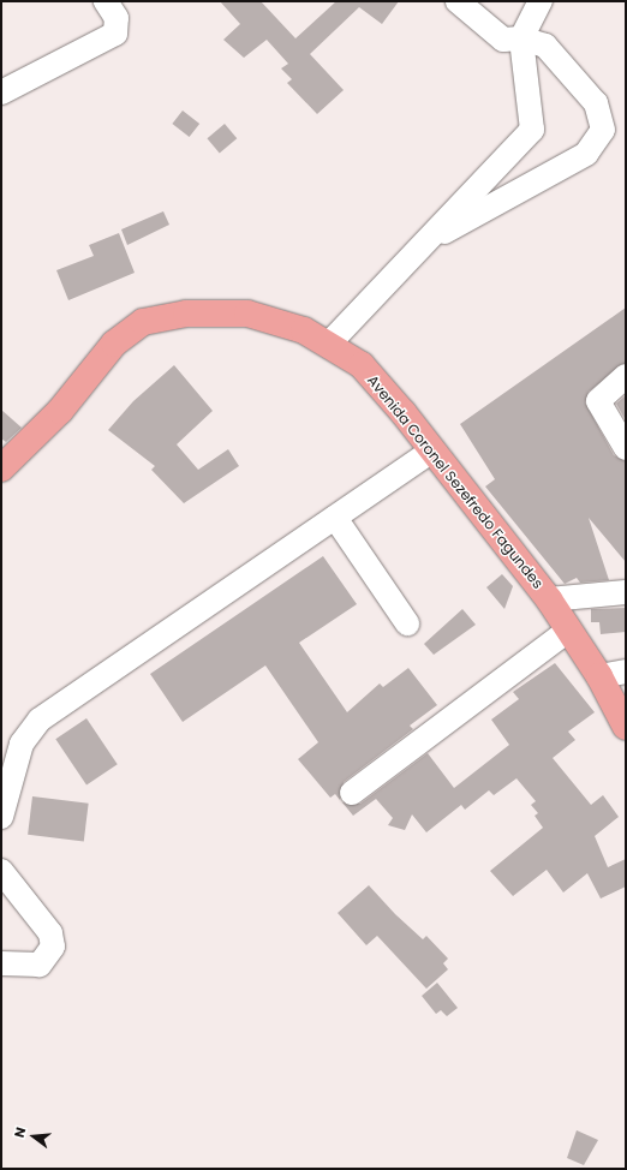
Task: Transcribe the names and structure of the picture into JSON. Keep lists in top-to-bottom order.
{
  "streets": {
    "main road": ["Avenida Coronel Sezefredo Fagundes"]
  },
  "north": "left"
}
